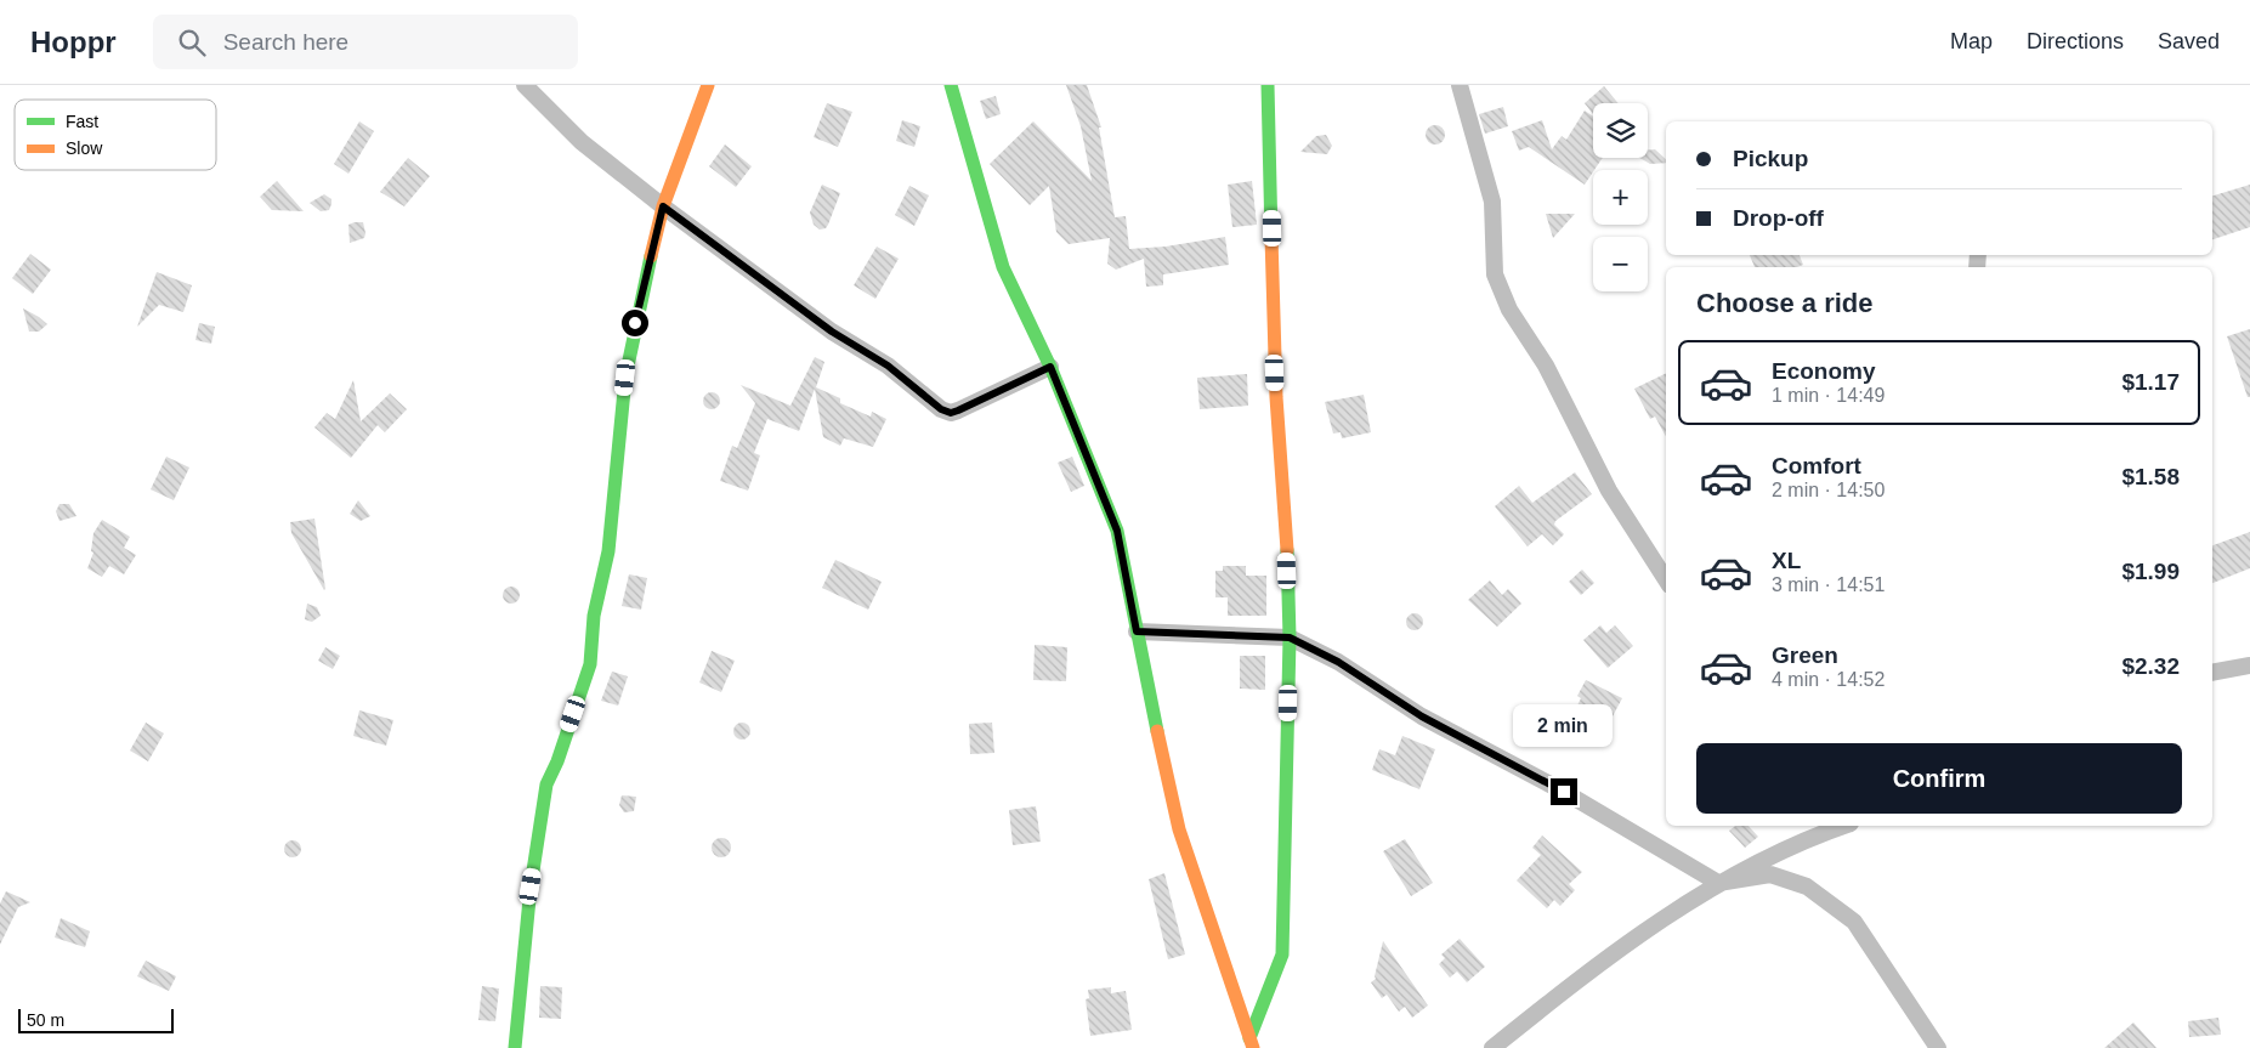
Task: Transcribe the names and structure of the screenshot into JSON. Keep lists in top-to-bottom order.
{
  "legend": ["Fast", "Slow"],
  "scale_bar": "50 m",
  "page": {
    "header": "Hoppr",
    "search": "Search here",
    "nav": ["Map", "Directions", "Saved"],
    "map_buttons": ["+", "−"],
    "banner": ["Pickup", "Drop-off"],
    "heading": "Choose a ride",
    "list": [
      {
        "name": "Economy",
        "note": "1 min · 14:49",
        "value": "$1.17"
      },
      {
        "name": "Comfort",
        "note": "2 min · 14:50",
        "value": "$1.58"
      },
      {
        "name": "XL",
        "note": "3 min · 14:51",
        "value": "$1.99"
      },
      {
        "name": "Green",
        "note": "4 min · 14:52",
        "value": "$2.32"
      }
    ],
    "bubble": "2 min",
    "buttons": "Confirm",
    "scale": "50 m"
  }
}
